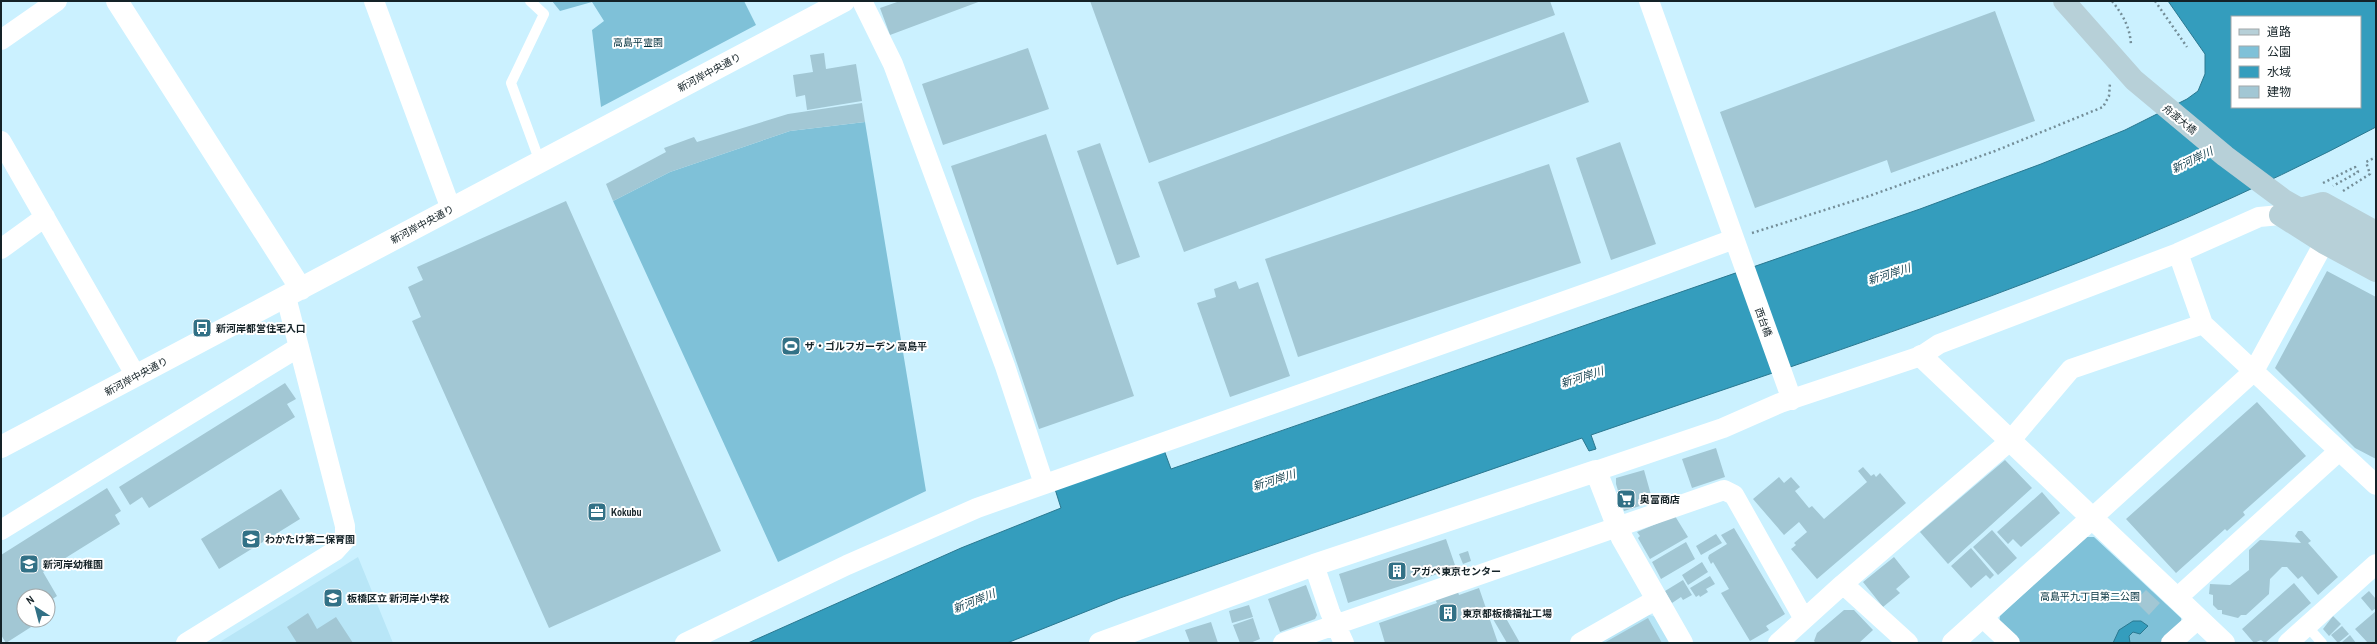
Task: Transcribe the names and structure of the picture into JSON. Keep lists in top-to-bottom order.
{
  "streets": {
    "main road": ["舟渡大橋"],
    "street": ["新河岸中央通り", "西台橋"]
  },
  "water": ["新河岸川"],
  "parks": ["高島平霊園", "高島平九丁目第二公園"],
  "places": {
    "bus stop": ["新河岸都営住宅入口"],
    "sports": ["ザ・ゴルフガーデン 高島平"],
    "supermarket": ["奥富商店"],
    "office": ["Kokubu"],
    "school or university": ["わかたけ第二保育園", "新河岸幼稚園", "板橋区立 新河岸小学校"],
    "building": ["アガペ東京センター", "東京都板橋福祉工場"]
  },
  "legend": [
    "道路",
    "公園",
    "水域",
    "建物"
  ],
  "north": "top left"
}
